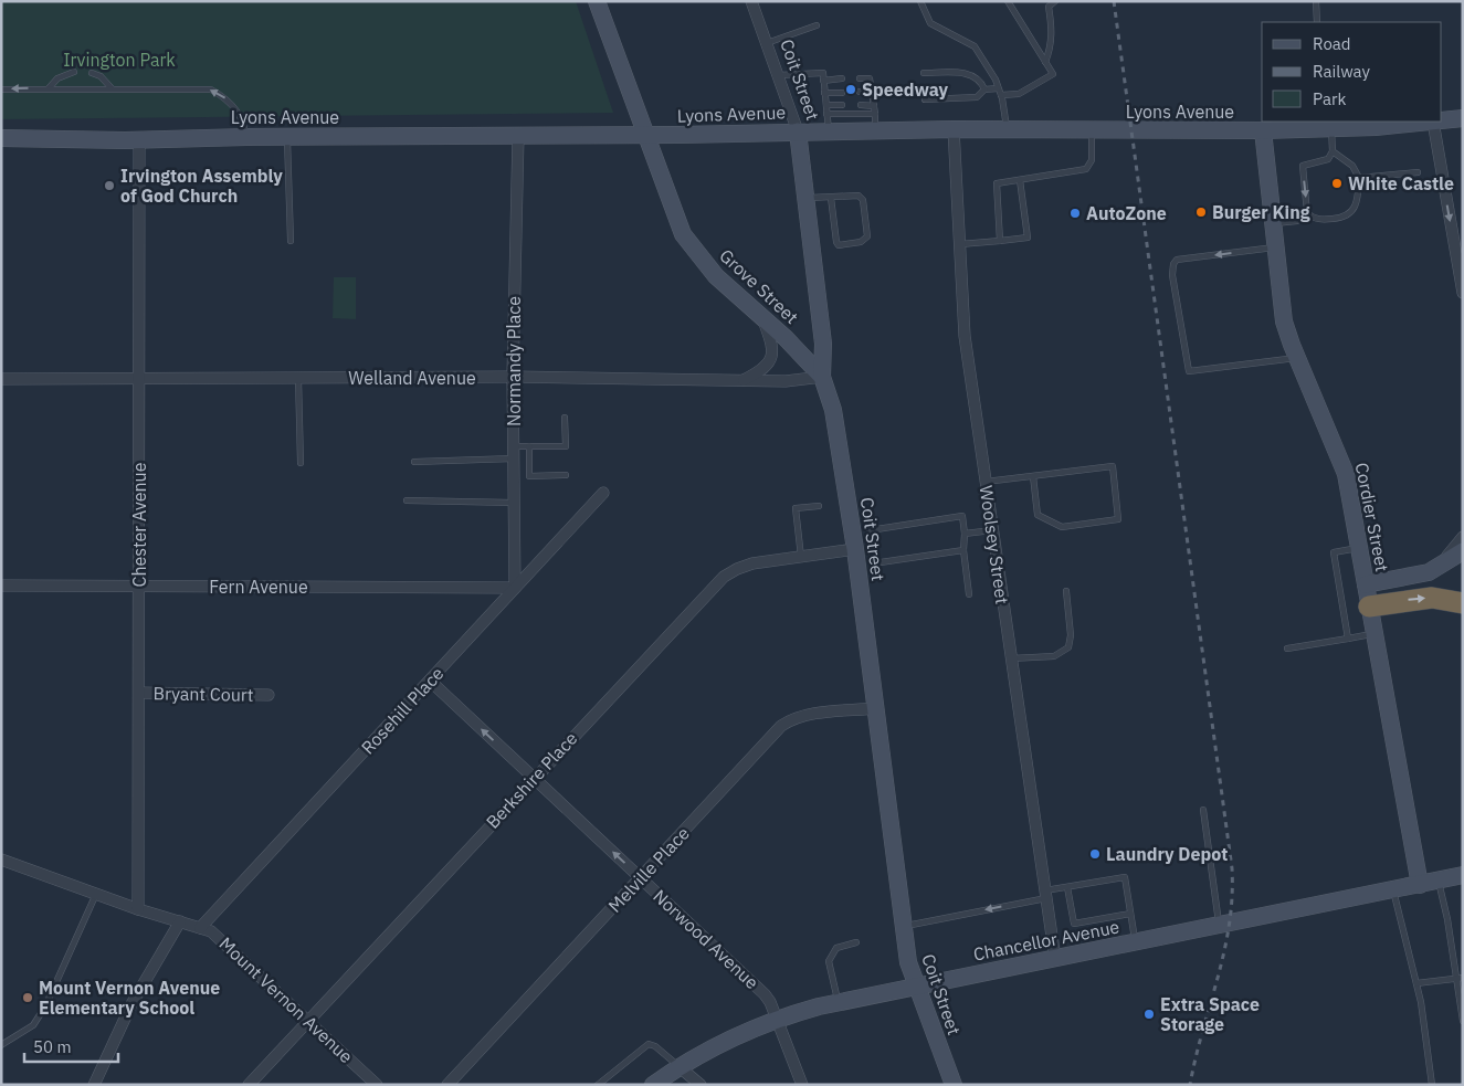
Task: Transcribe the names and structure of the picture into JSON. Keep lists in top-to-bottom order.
{
  "streets": {
    "main road": [
      "Coit Street",
      "Lyons Avenue",
      "Grove Street",
      "Cordier Street",
      "Chancellor Avenue"
    ],
    "street": [
      "Normandy Place",
      "Welland Avenue",
      "Chester Avenue",
      "Woolsey Street",
      "Fern Avenue",
      "Bryant Court",
      "Rosehill Place",
      "Berkshire Place",
      "Melville Place",
      "Norwood Avenue",
      "Mount Vernon Avenue"
    ]
  },
  "crossings": [
    ["Coit Street", "Lyons Avenue"],
    ["Coit Street", "Grove Street"],
    ["Coit Street", "Welland Avenue"],
    ["Coit Street", "Berkshire Place"],
    ["Coit Street", "Melville Place"],
    ["Coit Street", "Chancellor Avenue"],
    ["Lyons Avenue", "Grove Street"],
    ["Lyons Avenue", "Normandy Place"],
    ["Lyons Avenue", "Cordier Street"],
    ["Lyons Avenue", "Chester Avenue"],
    ["Lyons Avenue", "Woolsey Street"],
    ["Grove Street", "Welland Avenue"],
    ["Normandy Place", "Welland Avenue"],
    ["Normandy Place", "Fern Avenue"],
    ["Normandy Place", "Rosehill Place"],
    ["Welland Avenue", "Chester Avenue"],
    ["Cordier Street", "Chancellor Avenue"],
    ["Chester Avenue", "Fern Avenue"],
    ["Chester Avenue", "Bryant Court"],
    ["Chester Avenue", "Mount Vernon Avenue"],
    ["Woolsey Street", "Chancellor Avenue"],
    ["Fern Avenue", "Rosehill Place"],
    ["Rosehill Place", "Norwood Avenue"],
    ["Rosehill Place", "Mount Vernon Avenue"],
    ["Berkshire Place", "Norwood Avenue"],
    ["Berkshire Place", "Mount Vernon Avenue"],
    ["Melville Place", "Norwood Avenue"],
    ["Norwood Avenue", "Chancellor Avenue"]
  ],
  "one_way": ["Norwood Avenue"],
  "parks": ["Irvington Park"],
  "places": [
    "Speedway",
    "White Castle",
    "Irvington Assembly of God Church",
    "Burger King",
    "AutoZone",
    "Laundry Depot",
    "Mount Vernon Avenue Elementary School",
    "Extra Space Storage"
  ],
  "legend": ["Road", "Railway", "Park"],
  "scale_bar": "50 m"
}
